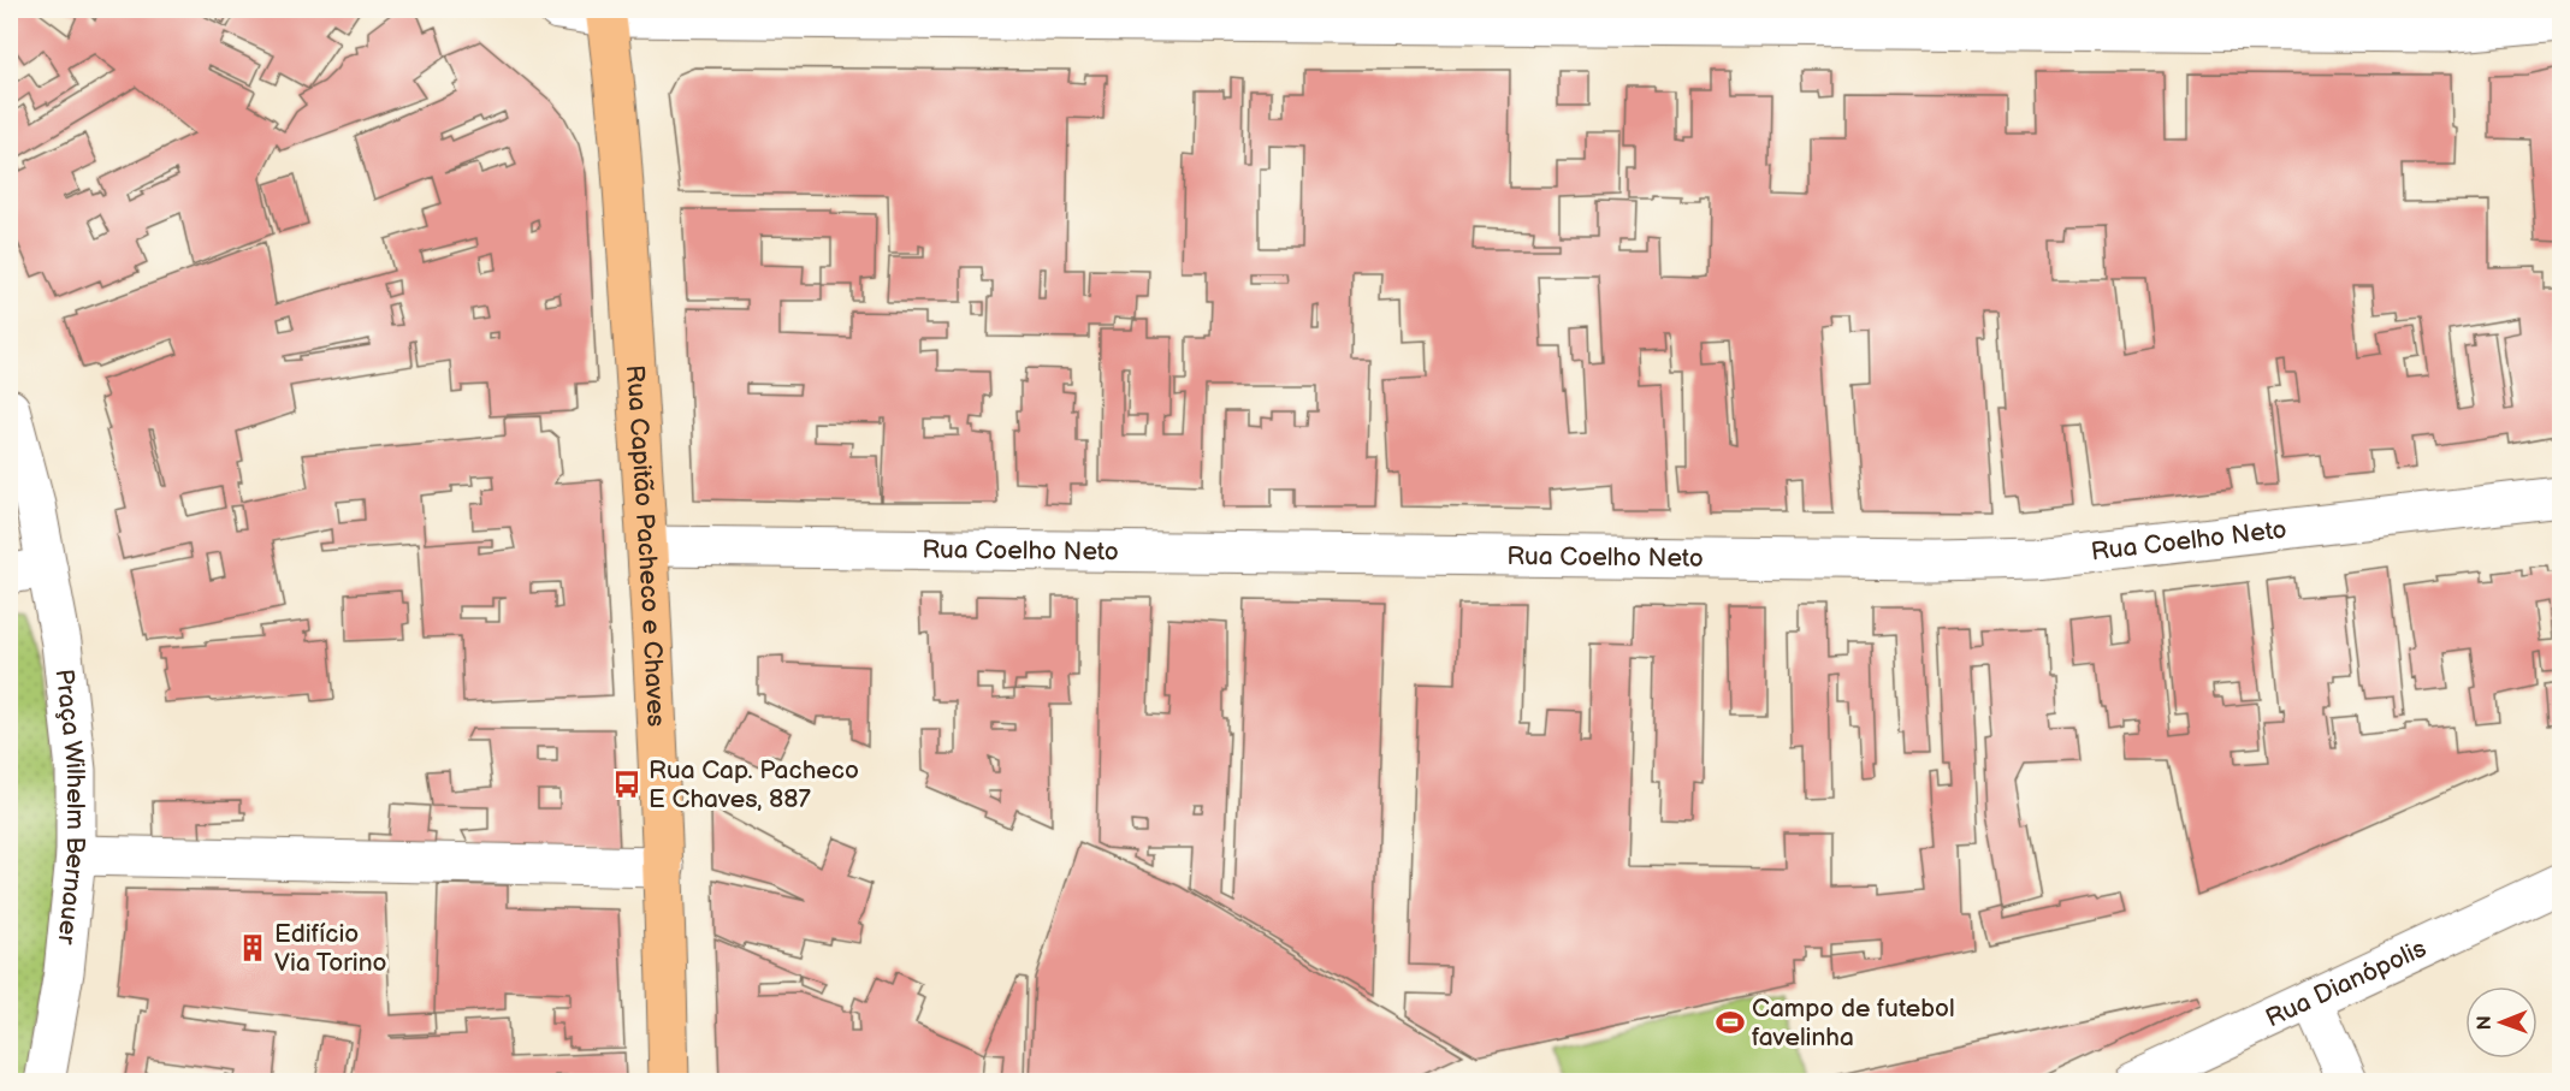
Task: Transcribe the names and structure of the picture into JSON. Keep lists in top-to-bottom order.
{
  "streets": {
    "main road": ["Rua Capitão Pacheco e Chaves"],
    "street": ["Rua Coelho Neto", "Praça Wilhelm Bernauer", "Rua Dianópolis"]
  },
  "crossings": [
    ["Rua Coelho Neto", "Rua Capitão Pacheco e Chaves"]
  ],
  "places": {
    "bus stop": ["Rua Cap. Pacheco E Chaves, 887"],
    "building": ["Edifício Via Torino"],
    "sports": ["Campo de futebol favelinha"]
  },
  "north": "left"
}
